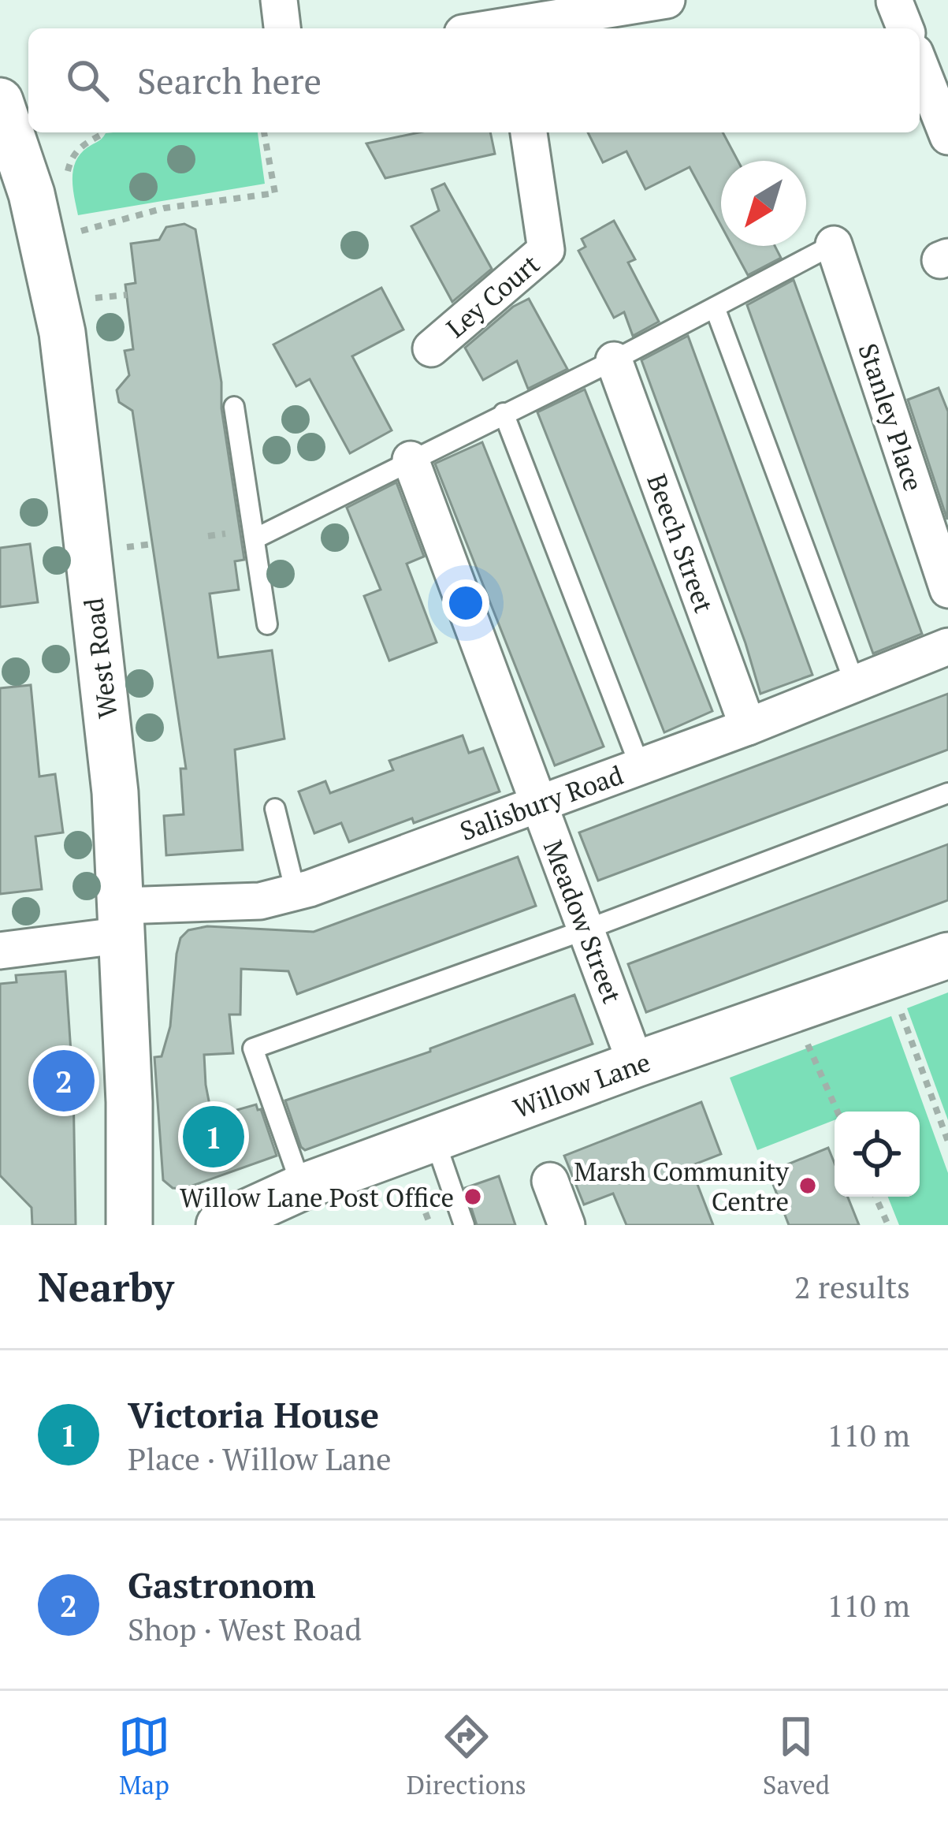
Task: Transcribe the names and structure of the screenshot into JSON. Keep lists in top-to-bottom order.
{
  "streets": {
    "street": [
      "Ley Court",
      "Stanley Place",
      "Beech Street",
      "West Road",
      "Salisbury Road",
      "Meadow Street",
      "Willow Lane"
    ]
  },
  "crossings": [
    ["Beech Street", "Salisbury Road"],
    ["West Road", "Salisbury Road"],
    ["Salisbury Road", "Meadow Street"],
    ["Meadow Street", "Willow Lane"]
  ],
  "places": ["Marsh Community Centre", "Willow Lane Post Office"],
  "north": "bottom left",
  "page": {
    "search": "Search here",
    "pins": ["2", "1"],
    "heading": ["Nearby", "2 results"],
    "list": [
      {
        "mark": "1",
        "name": "Victoria House",
        "note": "Place · Willow Lane",
        "value": "110 m"
      },
      {
        "mark": "2",
        "name": "Gastronom",
        "note": "Shop · West Road",
        "value": "110 m"
      }
    ],
    "nav": ["Map", "Directions", "Saved"]
  }
}
